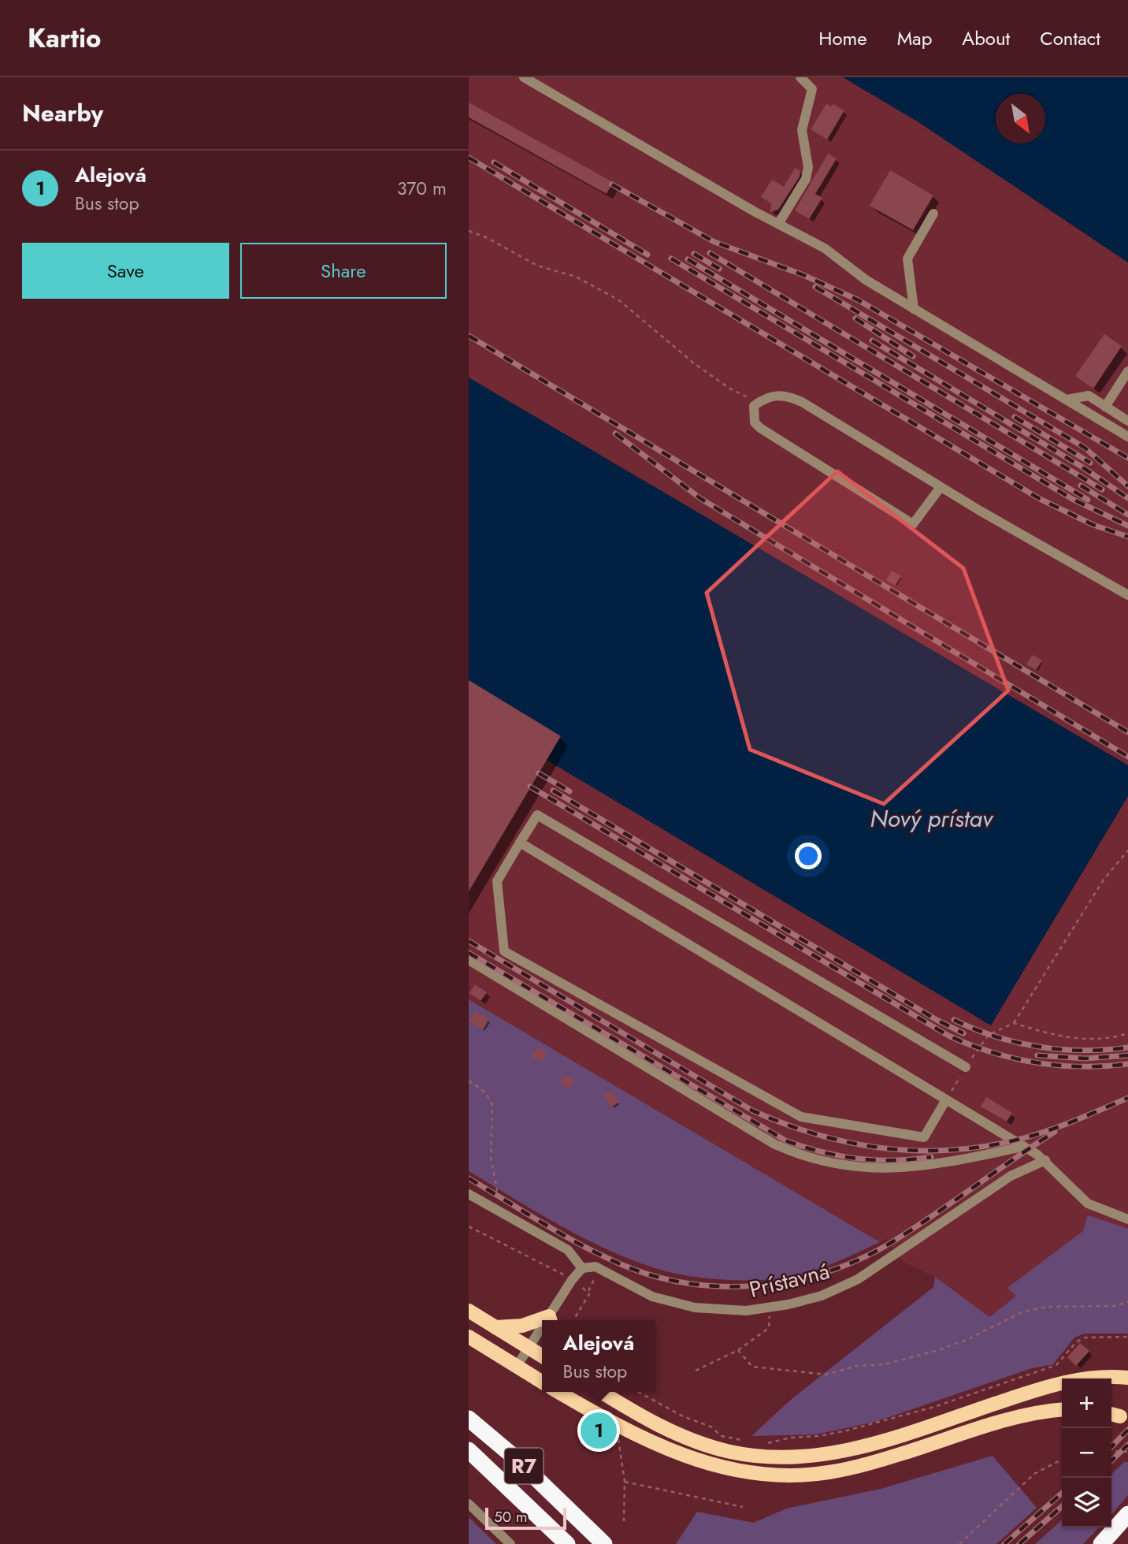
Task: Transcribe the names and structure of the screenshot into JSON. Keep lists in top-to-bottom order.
{
  "streets": {
    "highway": ["R7"],
    "street": ["Prístavná"]
  },
  "water": ["Nový prístav"],
  "scale_bar": "50 m",
  "north": "bottom right",
  "page": {
    "header": "Kartio",
    "nav": [
      "Home",
      "Map",
      "About",
      "Contact"
    ],
    "heading": "Nearby",
    "list": [
      {
        "mark": "1",
        "name": "Alejová",
        "note": "Bus stop",
        "value": "370 m"
      }
    ],
    "buttons": ["Save", "Share"],
    "popup": ["Alejová", "Bus stop"],
    "map_buttons": ["+", "−"],
    "pins": "1",
    "scale": "50 m"
  }
}
